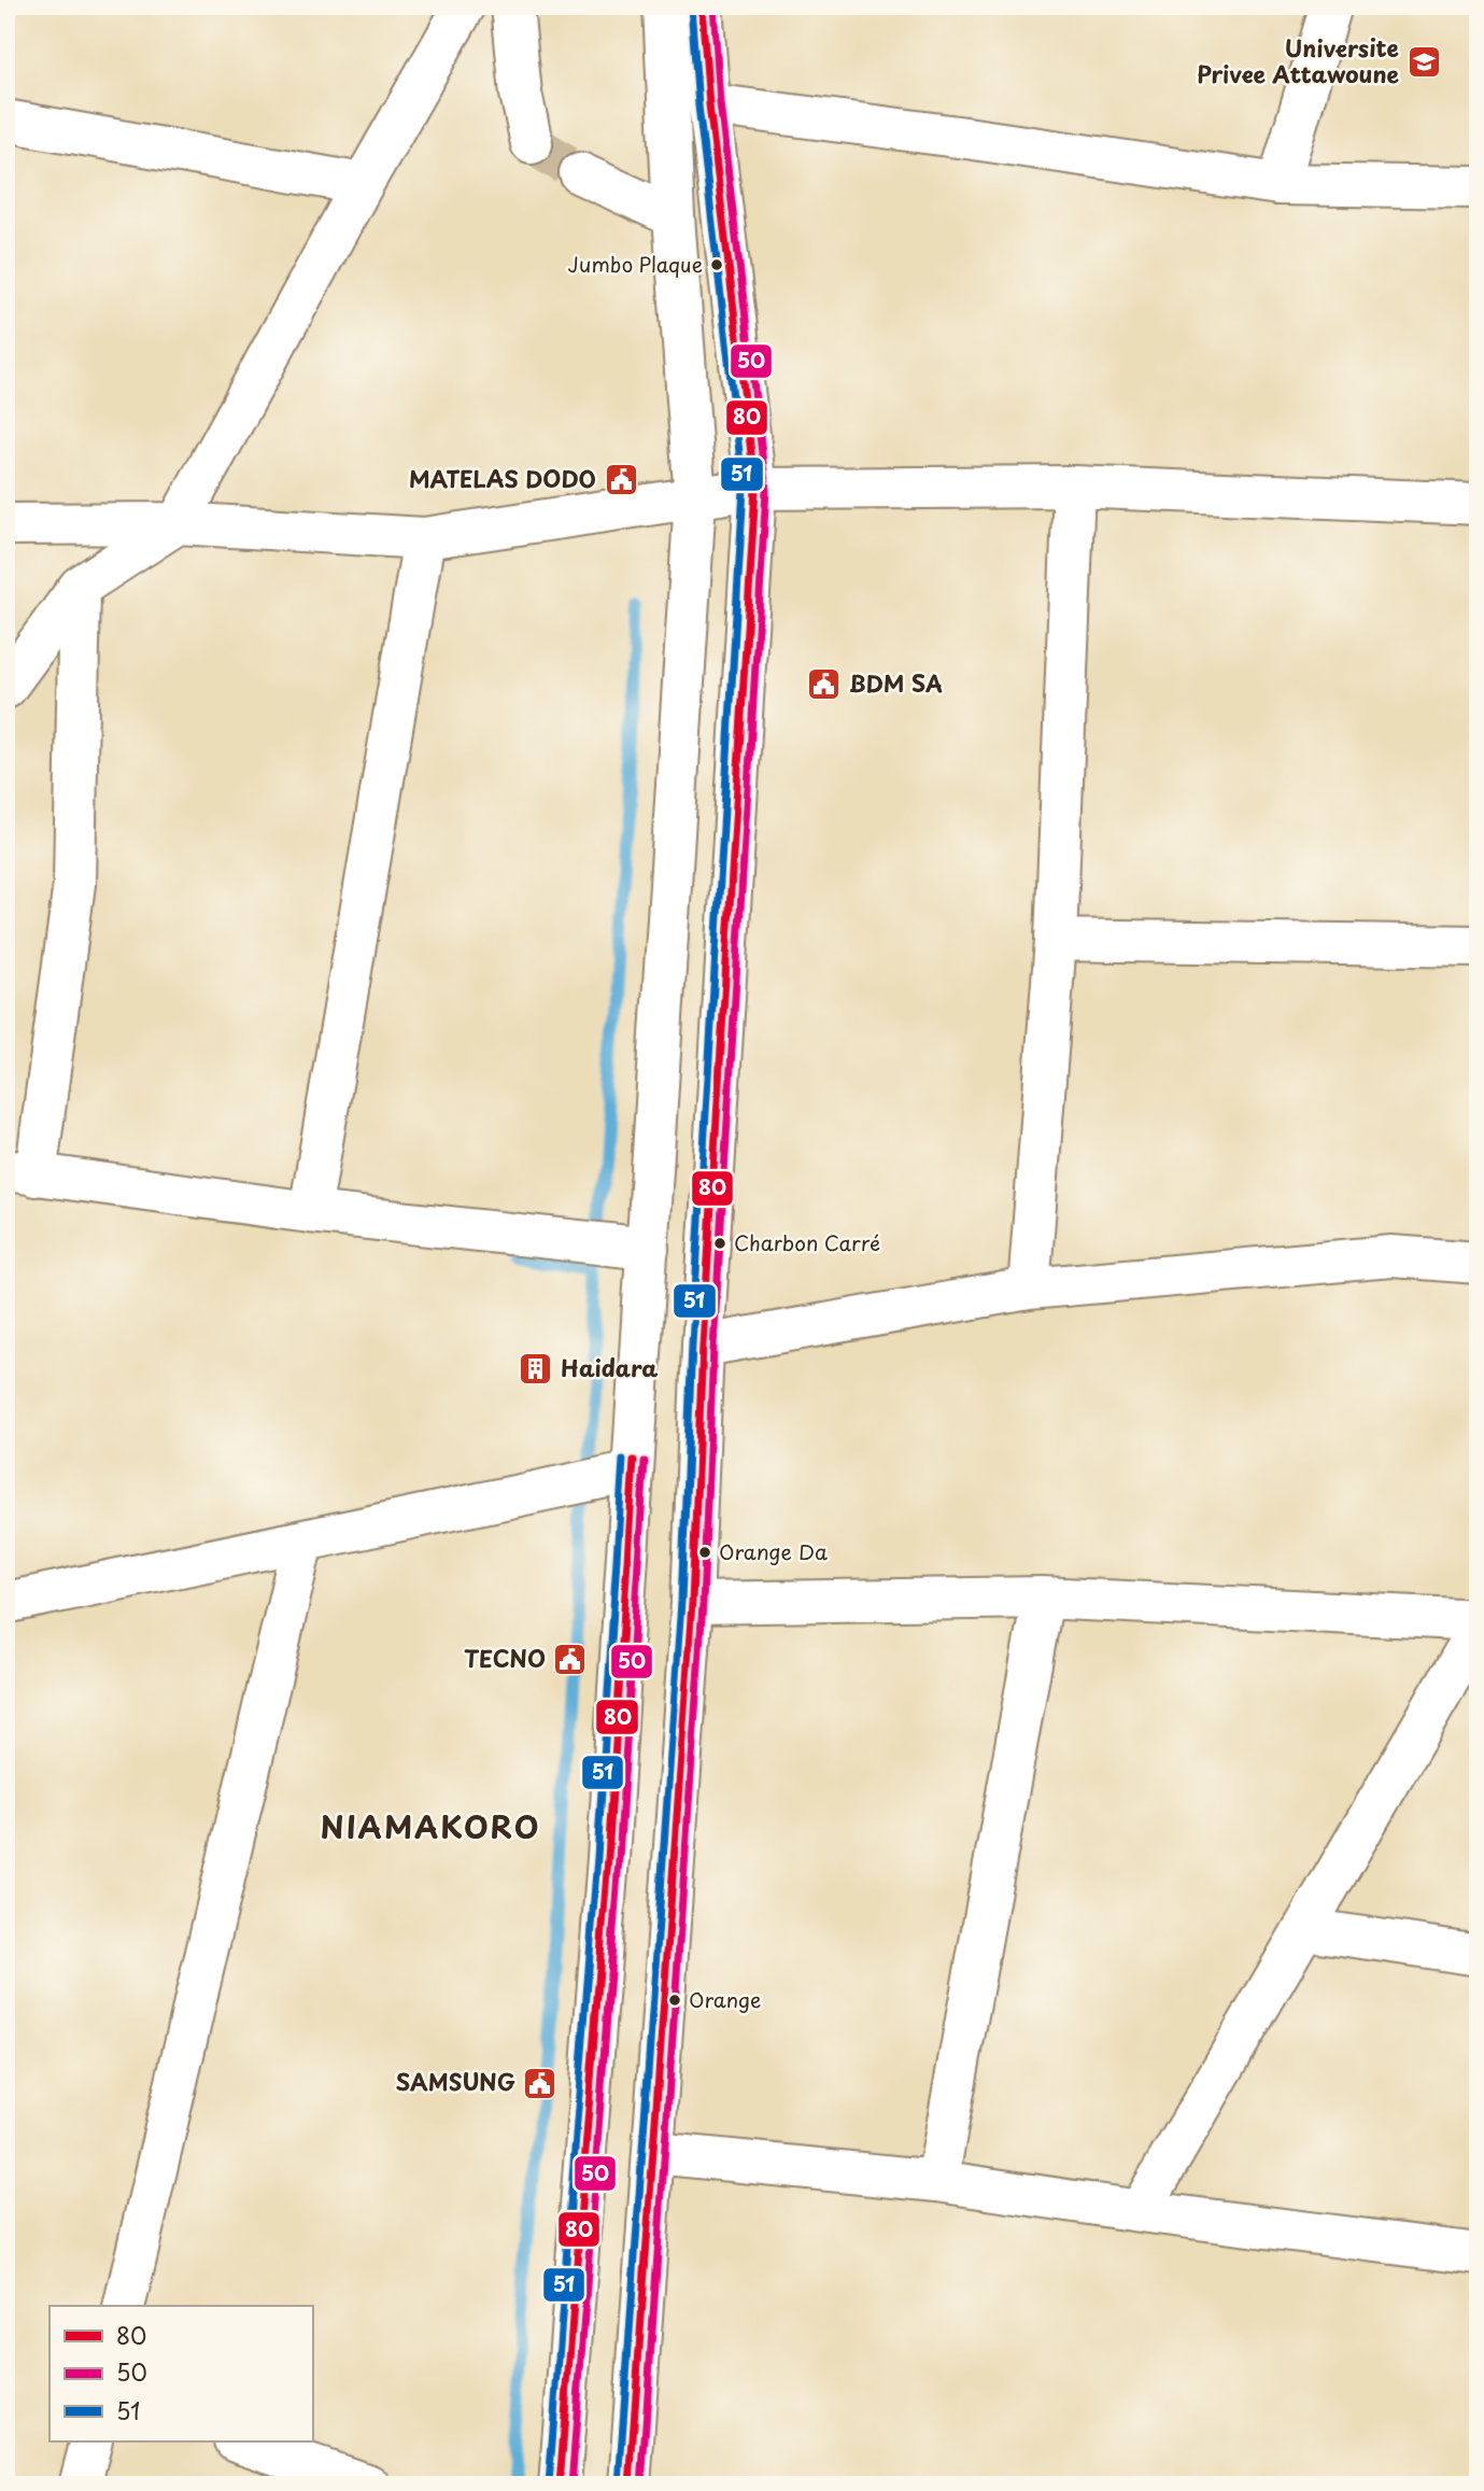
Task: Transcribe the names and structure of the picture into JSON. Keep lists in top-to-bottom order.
{
  "districts": ["NIAMAKORO"],
  "places": {
    "school or university": ["Universite Privee Attawoune"],
    "other": [
      "Jumbo Plaque",
      "Charbon Carré",
      "Orange Da",
      "Orange"
    ],
    "public building": [
      "MATELAS DODO",
      "BDM SA",
      "TECNO",
      "SAMSUNG"
    ],
    "building": ["Haidara"]
  },
  "lines": ["transit line 80", "transit line 50", "transit line 51"],
  "legend": ["80", "50", "51"]
}
